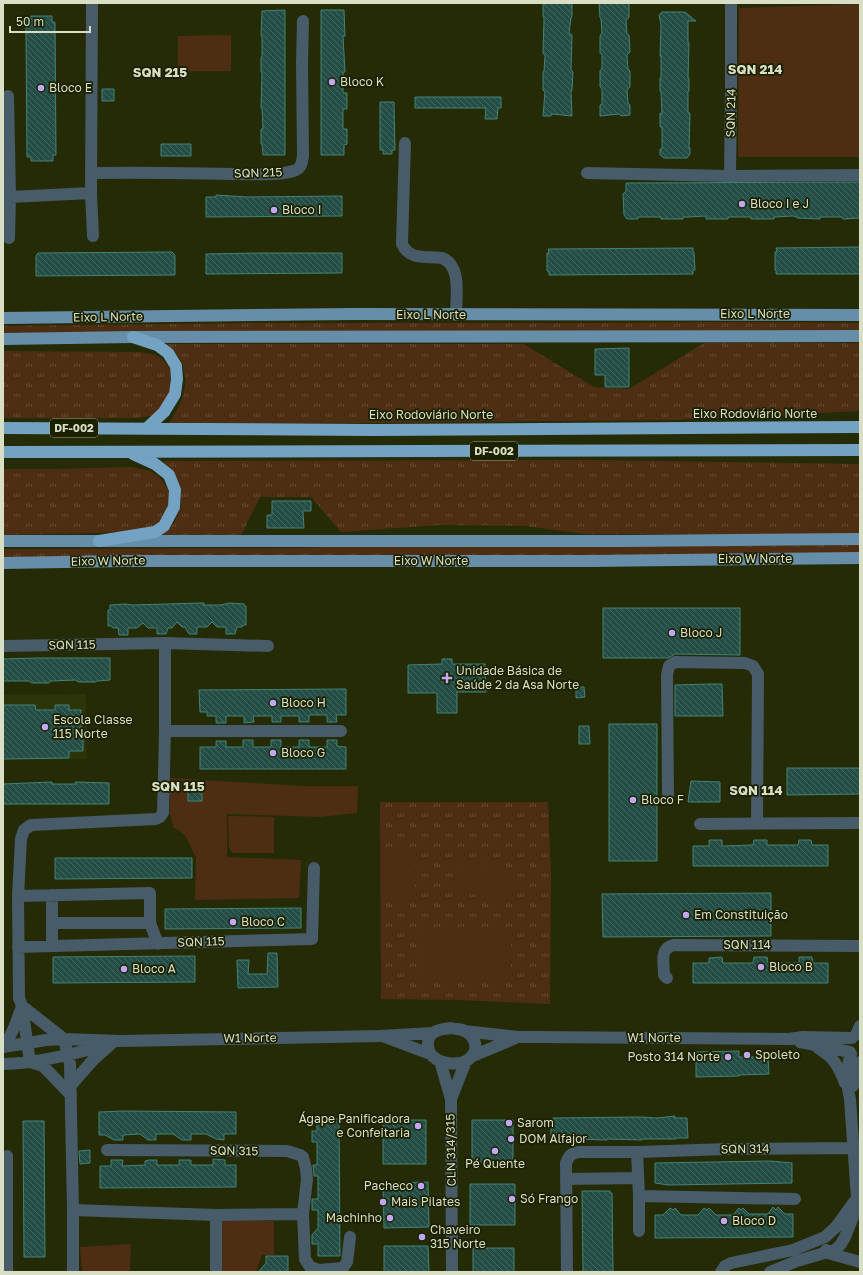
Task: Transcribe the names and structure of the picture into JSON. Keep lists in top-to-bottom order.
{
  "streets": {
    "highway": ["Eixo Rodoviário Norte", "DF-002"],
    "main road": ["Eixo L Norte", "Eixo W Norte"],
    "street": [
      "SQN 214",
      "SQN 215",
      "SQN 115",
      "SQN 114",
      "W1 Norte",
      "SQN 314",
      "CLN 314/315",
      "SQN 315"
    ]
  },
  "crossings": [
    ["W1 Norte", "CLN 314/315"]
  ],
  "districts": [
    "SQN 214",
    "SQN 215",
    "SQN 115",
    "SQN 114"
  ],
  "places": {
    "other": [
      "Bloco K",
      "Bloco E",
      "Bloco I e J",
      "Bloco I",
      "Bloco J",
      "Bloco H",
      "Escola Classe 115 Norte",
      "Bloco G",
      "Bloco F",
      "Em Constituição",
      "Bloco C",
      "Bloco B",
      "Bloco A",
      "Spoleto",
      "Posto 314 Norte",
      "Sarom",
      "Ágape Panificadora e Confeitaria",
      "DOM Alfajor",
      "Pé Quente",
      "Pacheco",
      "Só Frango",
      "Mais Pilates",
      "Machinho",
      "Bloco D",
      "Chaveiro 315 Norte"
    ],
    "health": ["Unidade Básica de Saúde 2 da Asa Norte"]
  },
  "scale_bar": "50 m"
}
